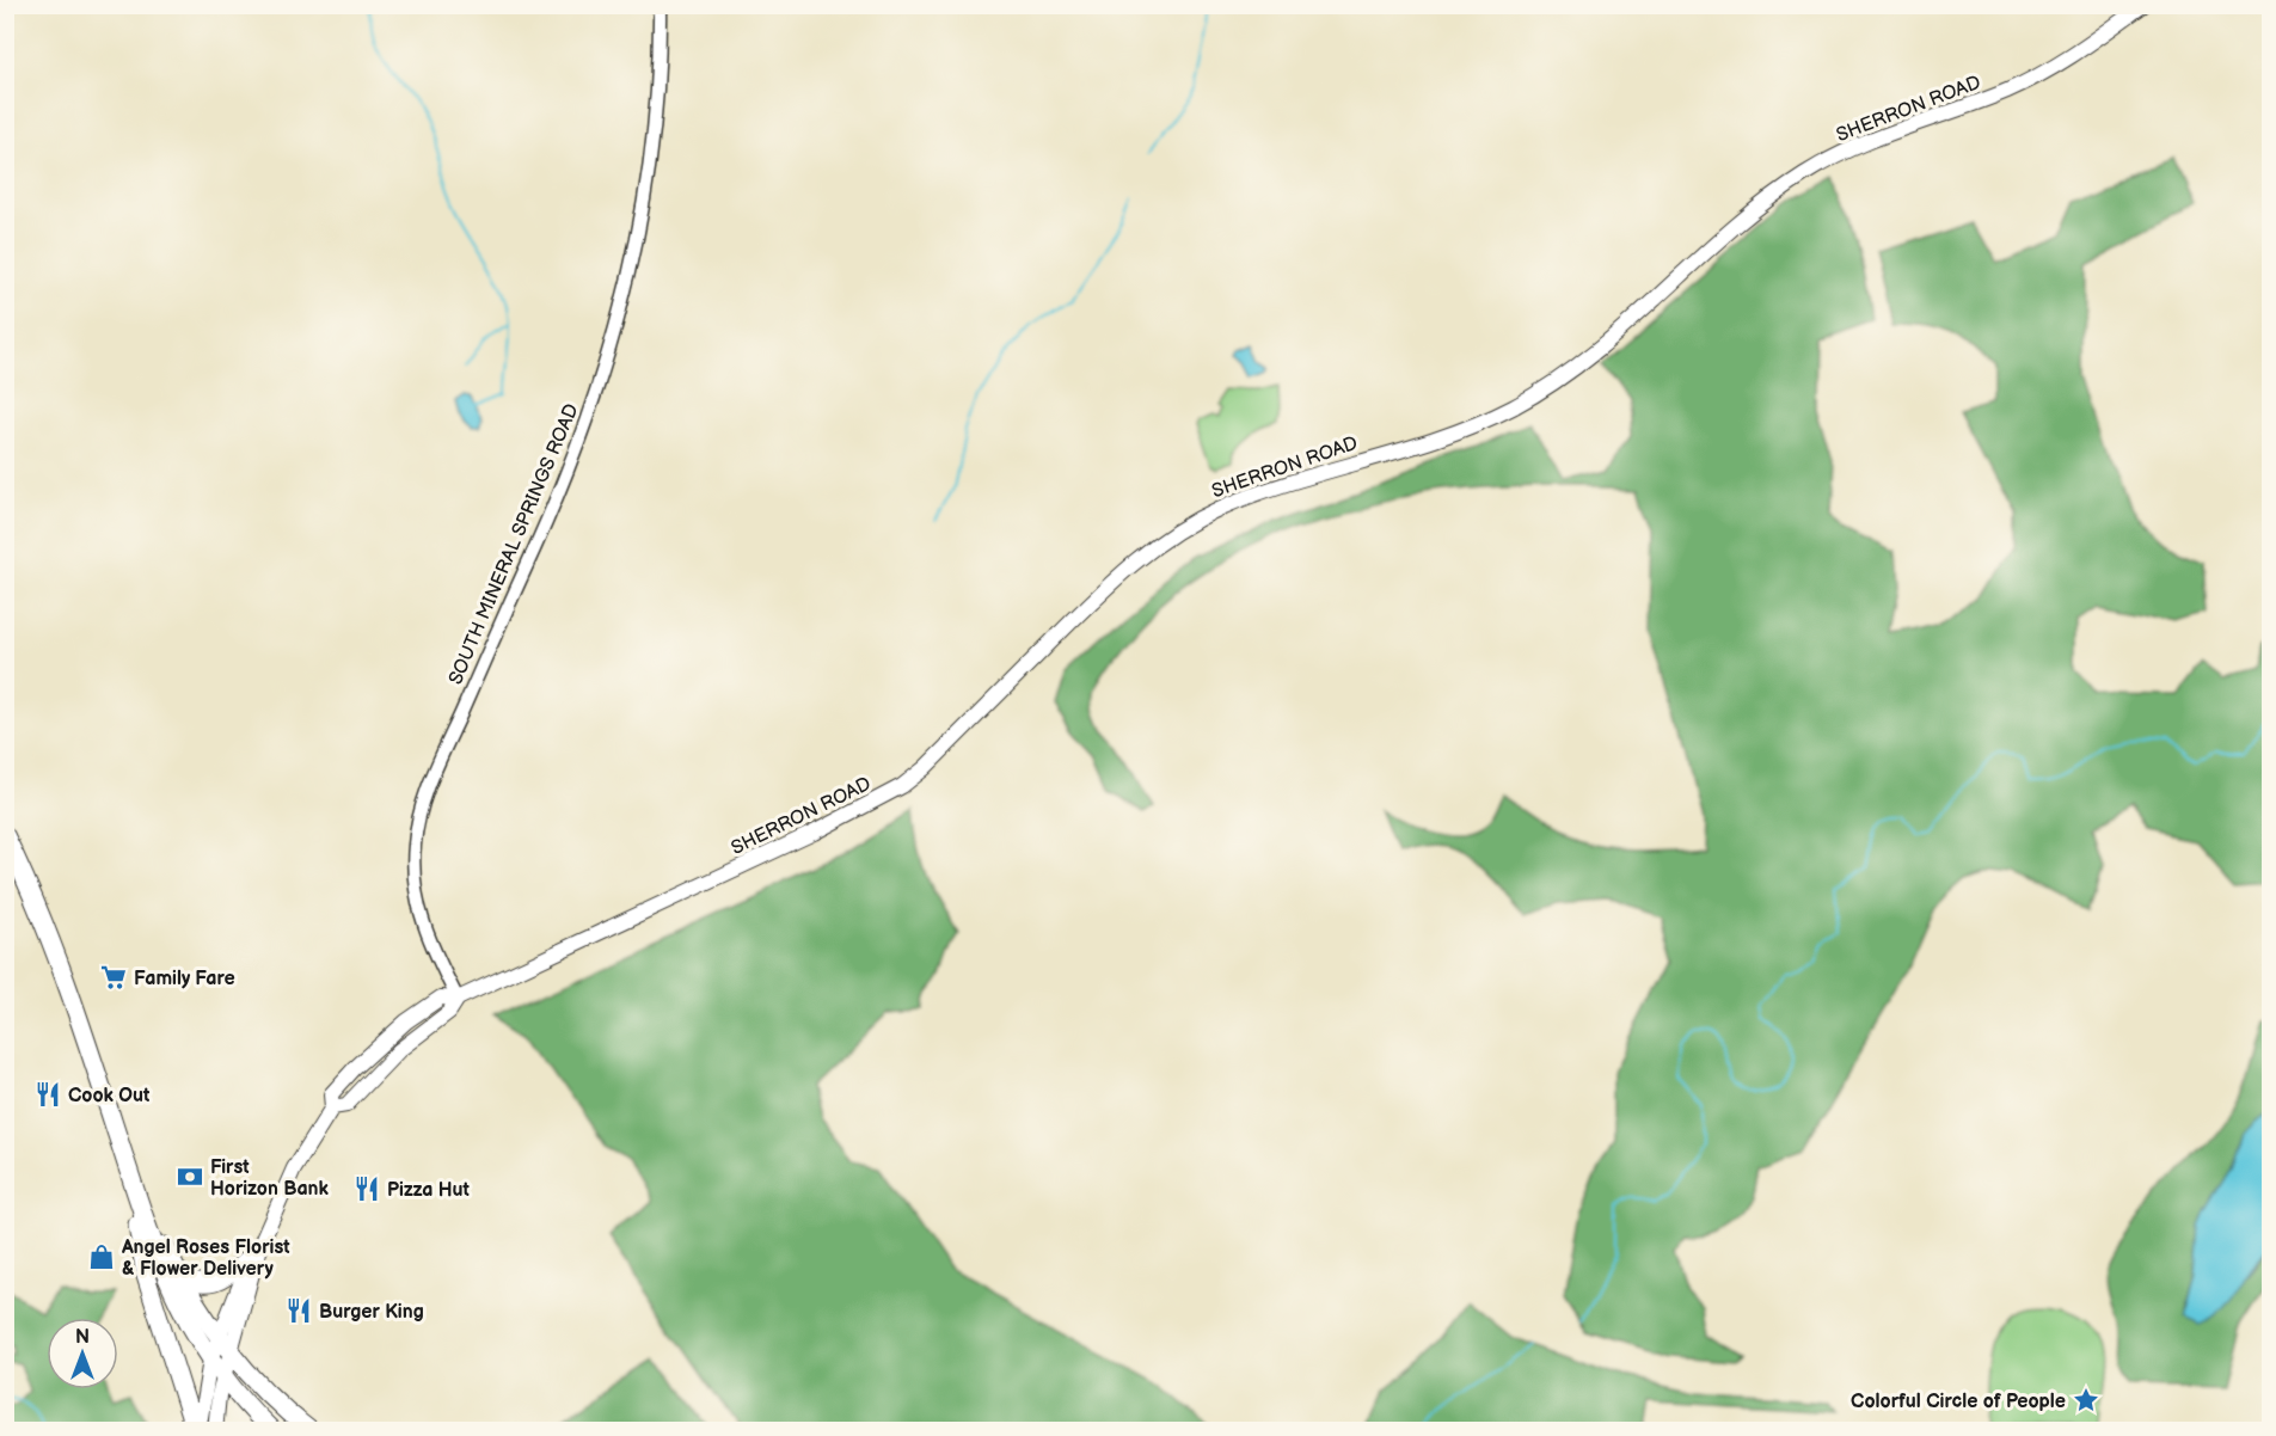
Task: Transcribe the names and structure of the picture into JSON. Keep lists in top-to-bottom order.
{
  "streets": {
    "main road": ["SHERRON ROAD"],
    "street": ["SOUTH MINERAL SPRINGS ROAD"]
  },
  "crossings": [
    ["SHERRON ROAD", "SOUTH MINERAL SPRINGS ROAD"]
  ],
  "places": {
    "supermarket": ["Family Fare"],
    "restaurant": ["Cook Out", "Pizza Hut", "Burger King"],
    "bank": ["First Horizon Bank"],
    "shop": ["Angel Roses Florist & Flower Delivery"],
    "place": ["Colorful Circle of People"]
  },
  "north": "top"
}
